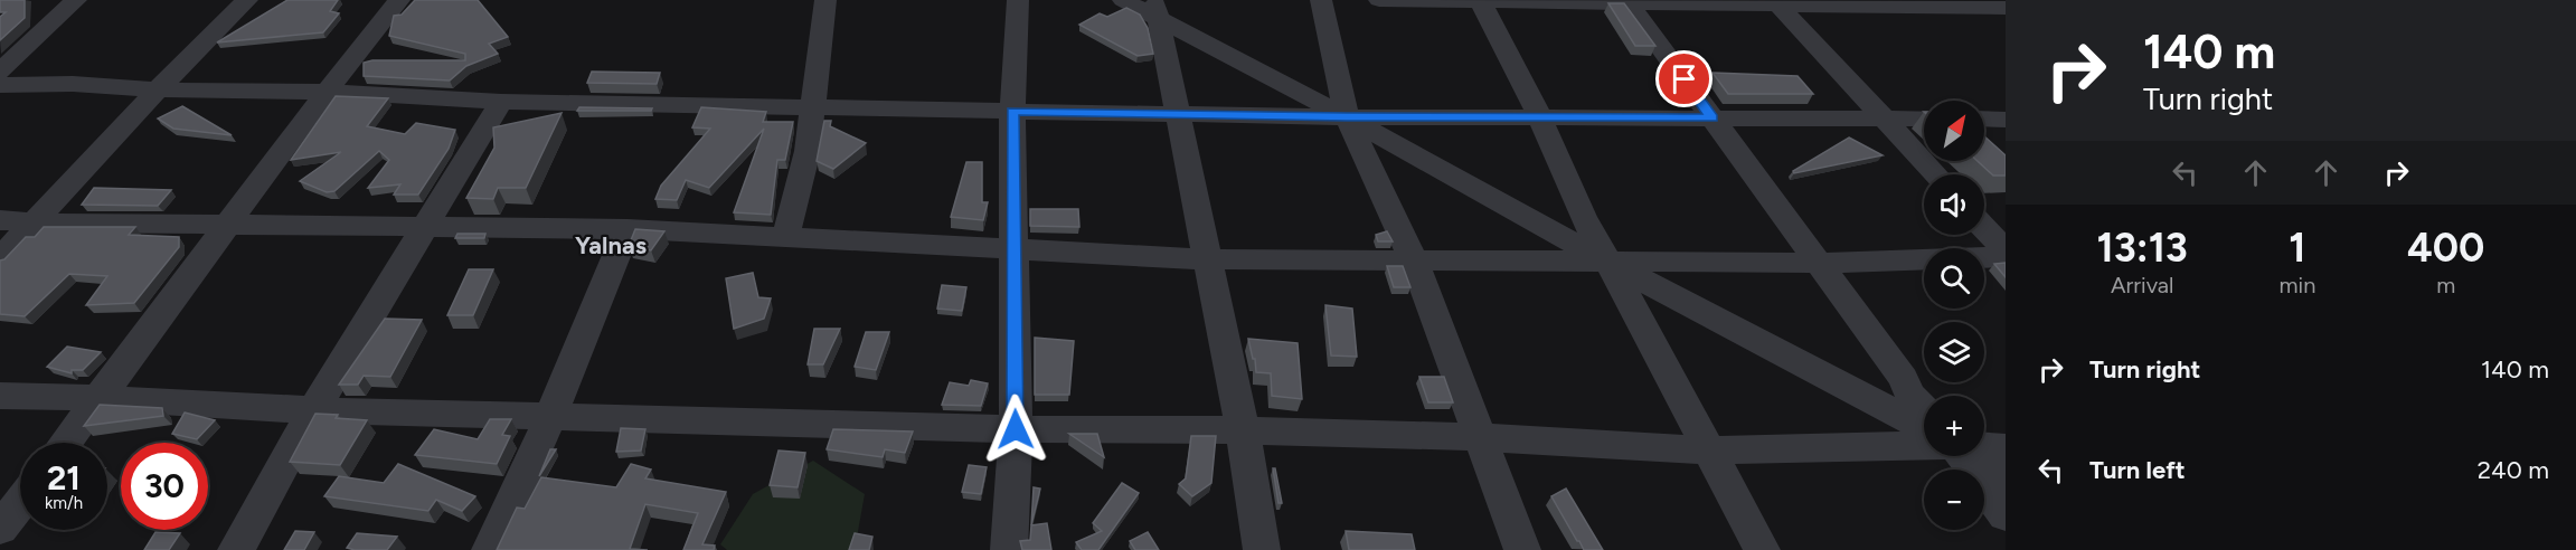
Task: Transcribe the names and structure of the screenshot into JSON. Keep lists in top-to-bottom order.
{
  "districts": ["Yalnas"],
  "north": "top right",
  "page": {
    "turn": ["140 m", "Turn right"],
    "map_buttons": ["+", "−"],
    "eta": [
      "13:13",
      "Arrival",
      "1",
      "min",
      "400",
      "m"
    ],
    "list": [
      {
        "name": "Turn right",
        "value": "140 m"
      },
      {
        "name": "Turn left",
        "value": "240 m"
      }
    ],
    "speed": "21 km/h",
    "limit": "30"
  }
}
